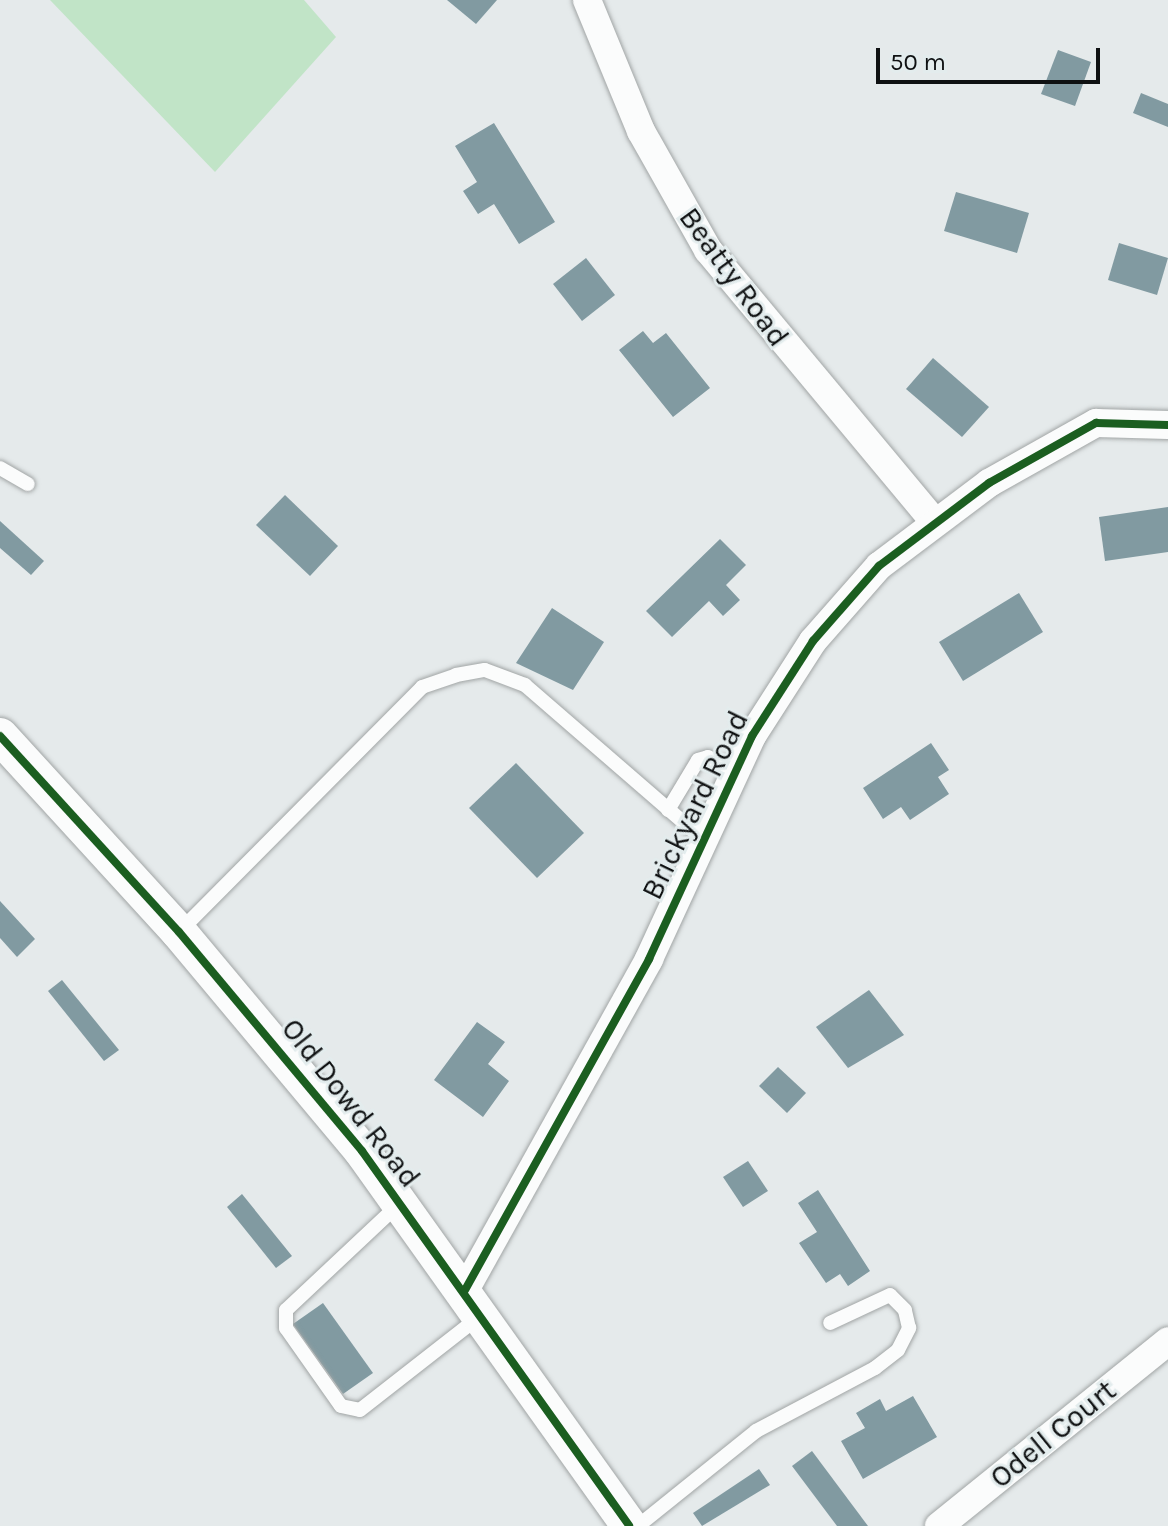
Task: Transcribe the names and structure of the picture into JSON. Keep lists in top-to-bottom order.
{
  "streets": {
    "street": [
      "Beatty Road",
      "Brickyard Road",
      "Old Dowd Road",
      "Odell Court"
    ]
  },
  "crossings": [
    ["Beatty Road", "Brickyard Road"],
    ["Brickyard Road", "Old Dowd Road"]
  ],
  "scale_bar": "50 m"
}
